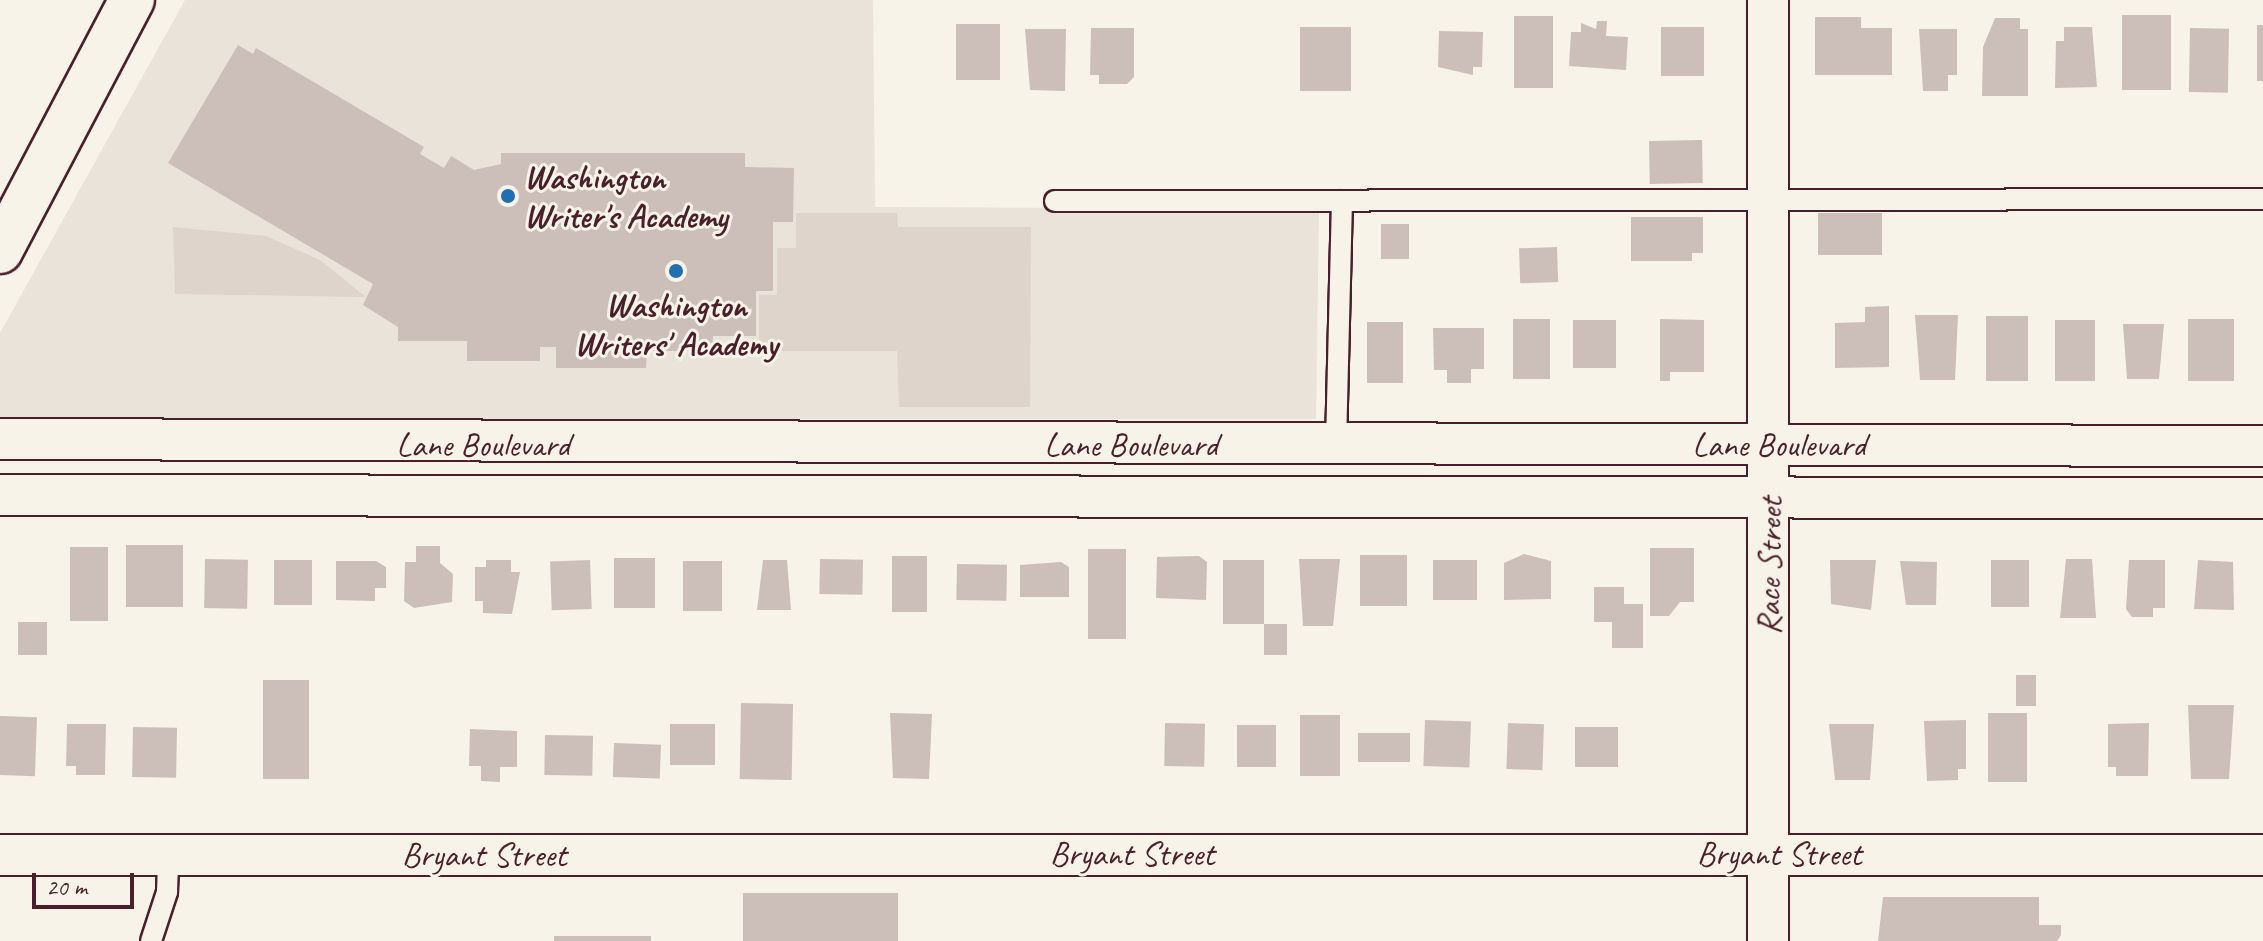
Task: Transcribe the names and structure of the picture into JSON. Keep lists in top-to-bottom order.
{
  "streets": {
    "street": ["Lane Boulevard", "Race Street", "Bryant Street"]
  },
  "crossings": [
    ["Lane Boulevard", "Race Street"],
    ["Race Street", "Bryant Street"]
  ],
  "places": ["Washington Writer's Academy", "Washington Writers' Academy"],
  "scale_bar": "20 m"
}
